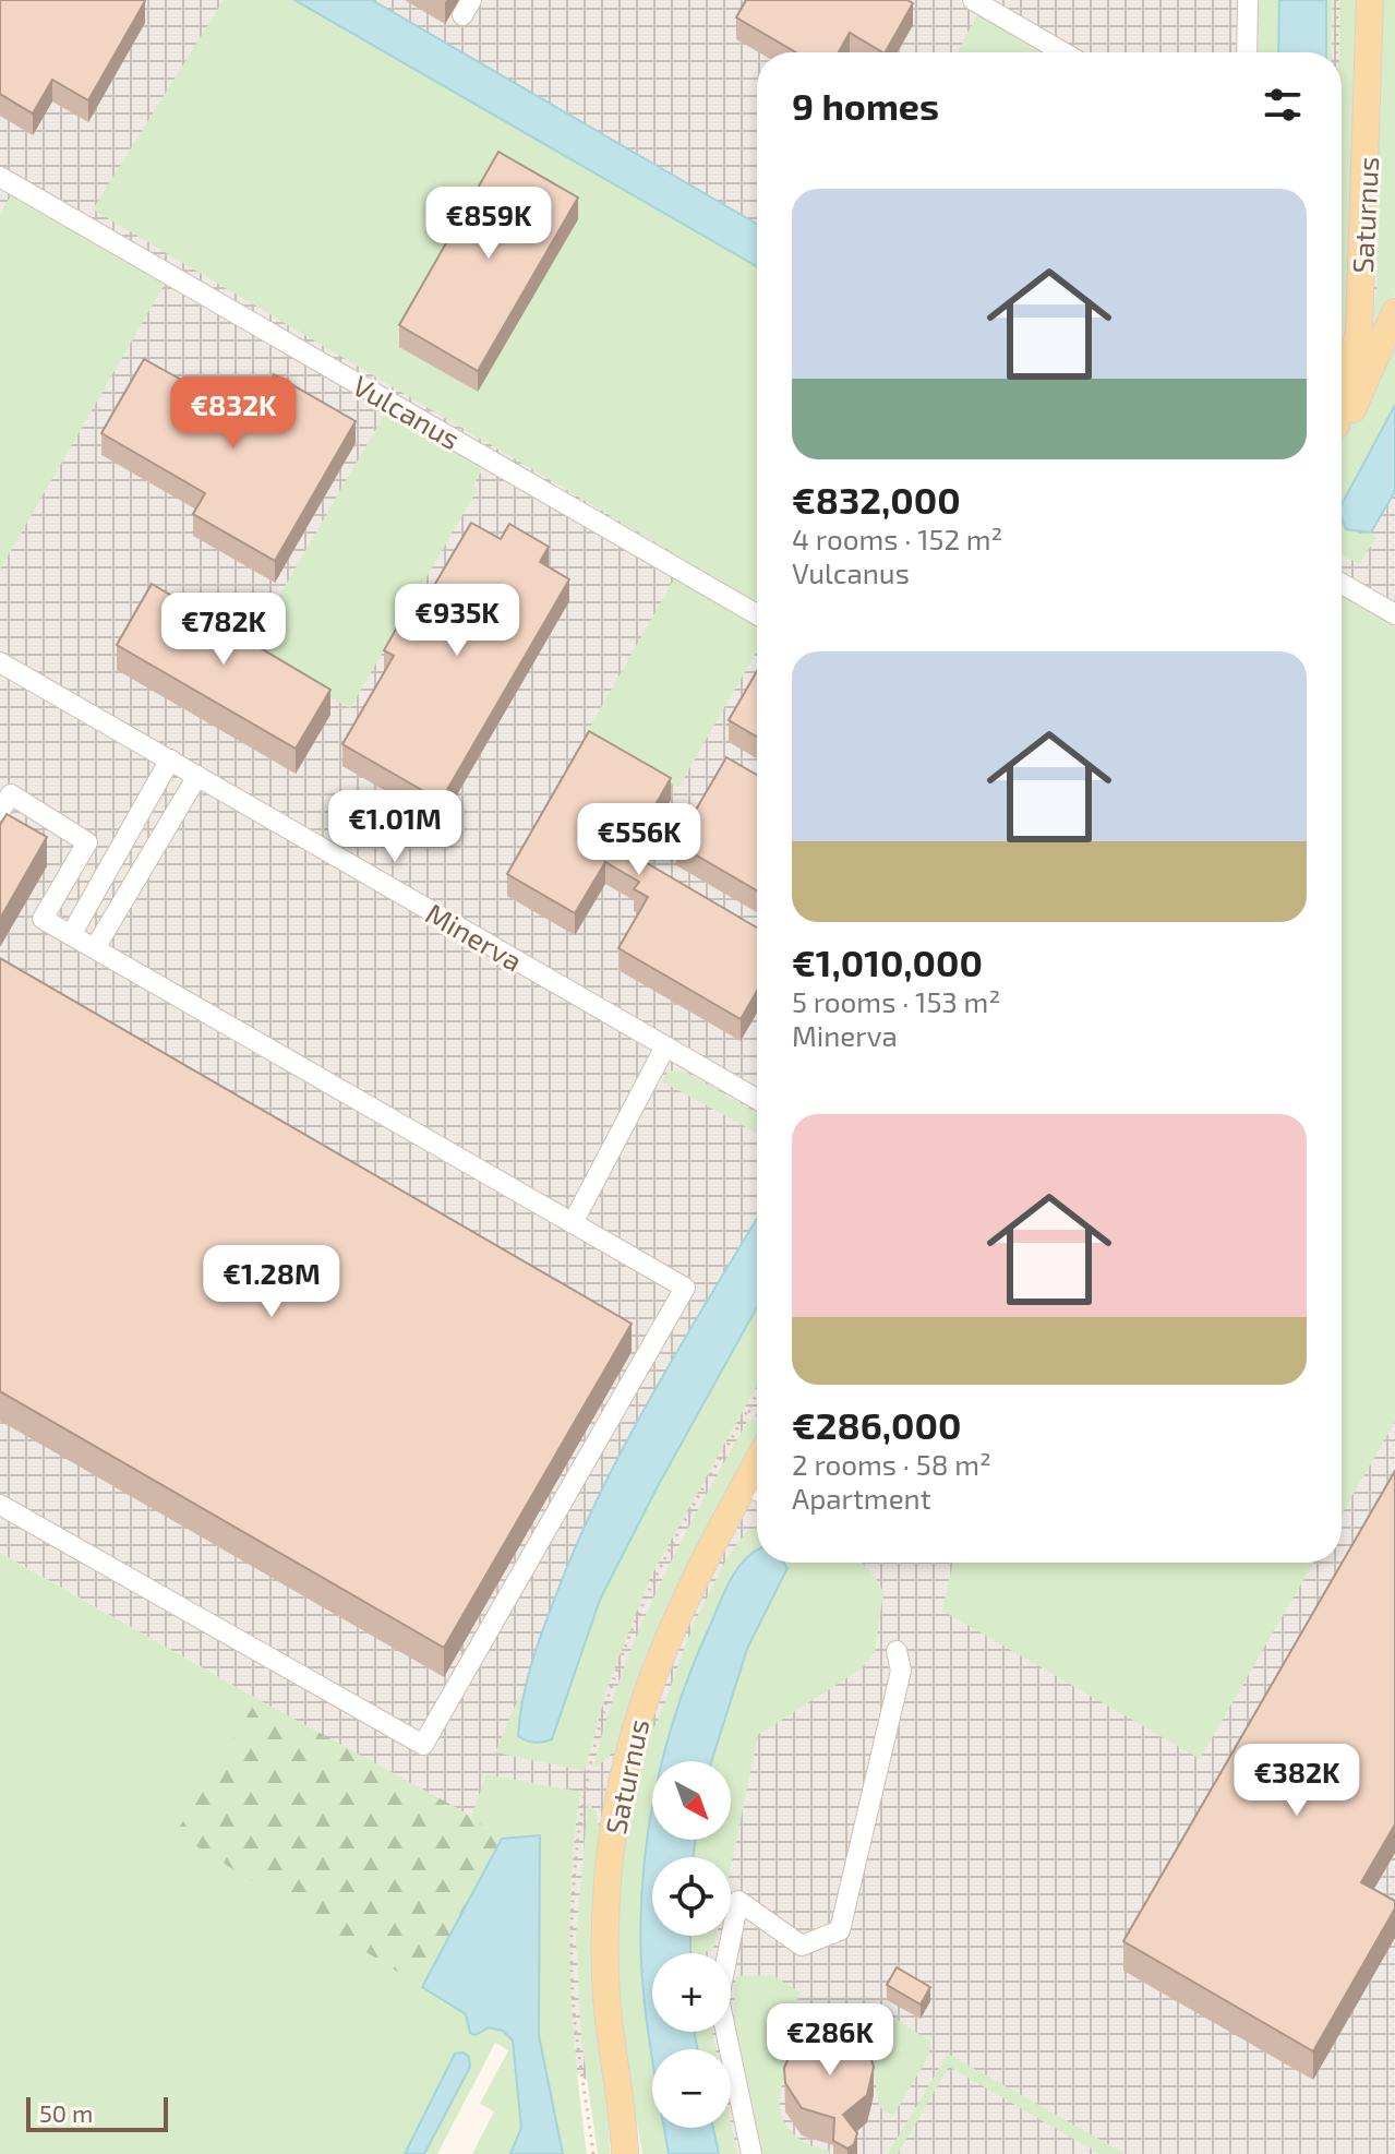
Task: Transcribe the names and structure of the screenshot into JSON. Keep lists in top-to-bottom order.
{
  "streets": {
    "main road": ["Saturnus"],
    "street": ["Vulcanus", "Minerva"]
  },
  "scale_bar": "50 m",
  "north": "bottom right",
  "page": {
    "heading": "9 homes",
    "list": [
      {
        "name": "€832,000",
        "note": "4 rooms · 152 m² · Vulcanus"
      },
      {
        "name": "€1,010,000",
        "note": "5 rooms · 153 m² · Minerva"
      },
      {
        "name": "€286,000",
        "note": "2 rooms · 58 m² · Apartment"
      }
    ],
    "price": [
      "€859K",
      "€832K",
      "€935K",
      "€782K",
      "€1.01M",
      "€556K",
      "€1.28M",
      "€382K",
      "€286K"
    ],
    "map_buttons": ["+", "−"],
    "scale": "50 m"
  }
}
